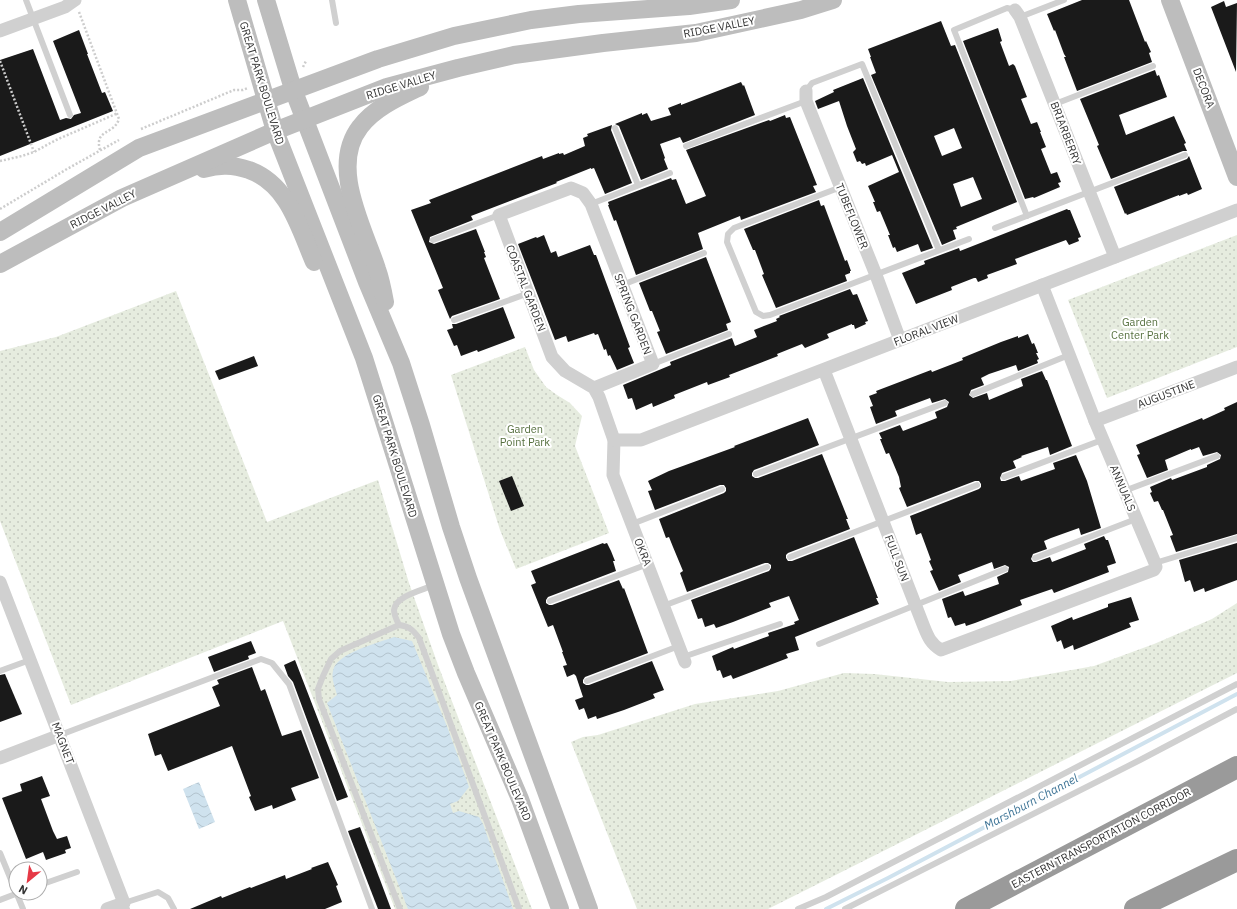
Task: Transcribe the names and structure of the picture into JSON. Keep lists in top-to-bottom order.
{
  "streets": {
    "highway": ["EASTERN TRANSPORTATION CORRIDOR"],
    "main road": ["RIDGE VALLEY", "GREAT PARK BOULEVARD", "DECORA"],
    "street": [
      "BRIARBERRY",
      "TUBEFLOWER",
      "COASTAL GARDEN",
      "SPRING GARDEN",
      "FLORAL VIEW",
      "AUGUSTINE",
      "ANNUALS",
      "OKRA",
      "FULL SUN",
      "MAGNET"
    ]
  },
  "crossings": [
    ["RIDGE VALLEY", "GREAT PARK BOULEVARD"],
    ["BRIARBERRY", "FLORAL VIEW"],
    ["TUBEFLOWER", "FLORAL VIEW"],
    ["COASTAL GARDEN", "SPRING GARDEN"],
    ["FLORAL VIEW", "ANNUALS"],
    ["FLORAL VIEW", "OKRA"],
    ["FLORAL VIEW", "FULL SUN"],
    ["AUGUSTINE", "ANNUALS"],
    ["ANNUALS", "FULL SUN"]
  ],
  "water": ["Marshburn Channel"],
  "parks": ["Garden Center Park", "Garden Point Park"],
  "north": "bottom left"
}
